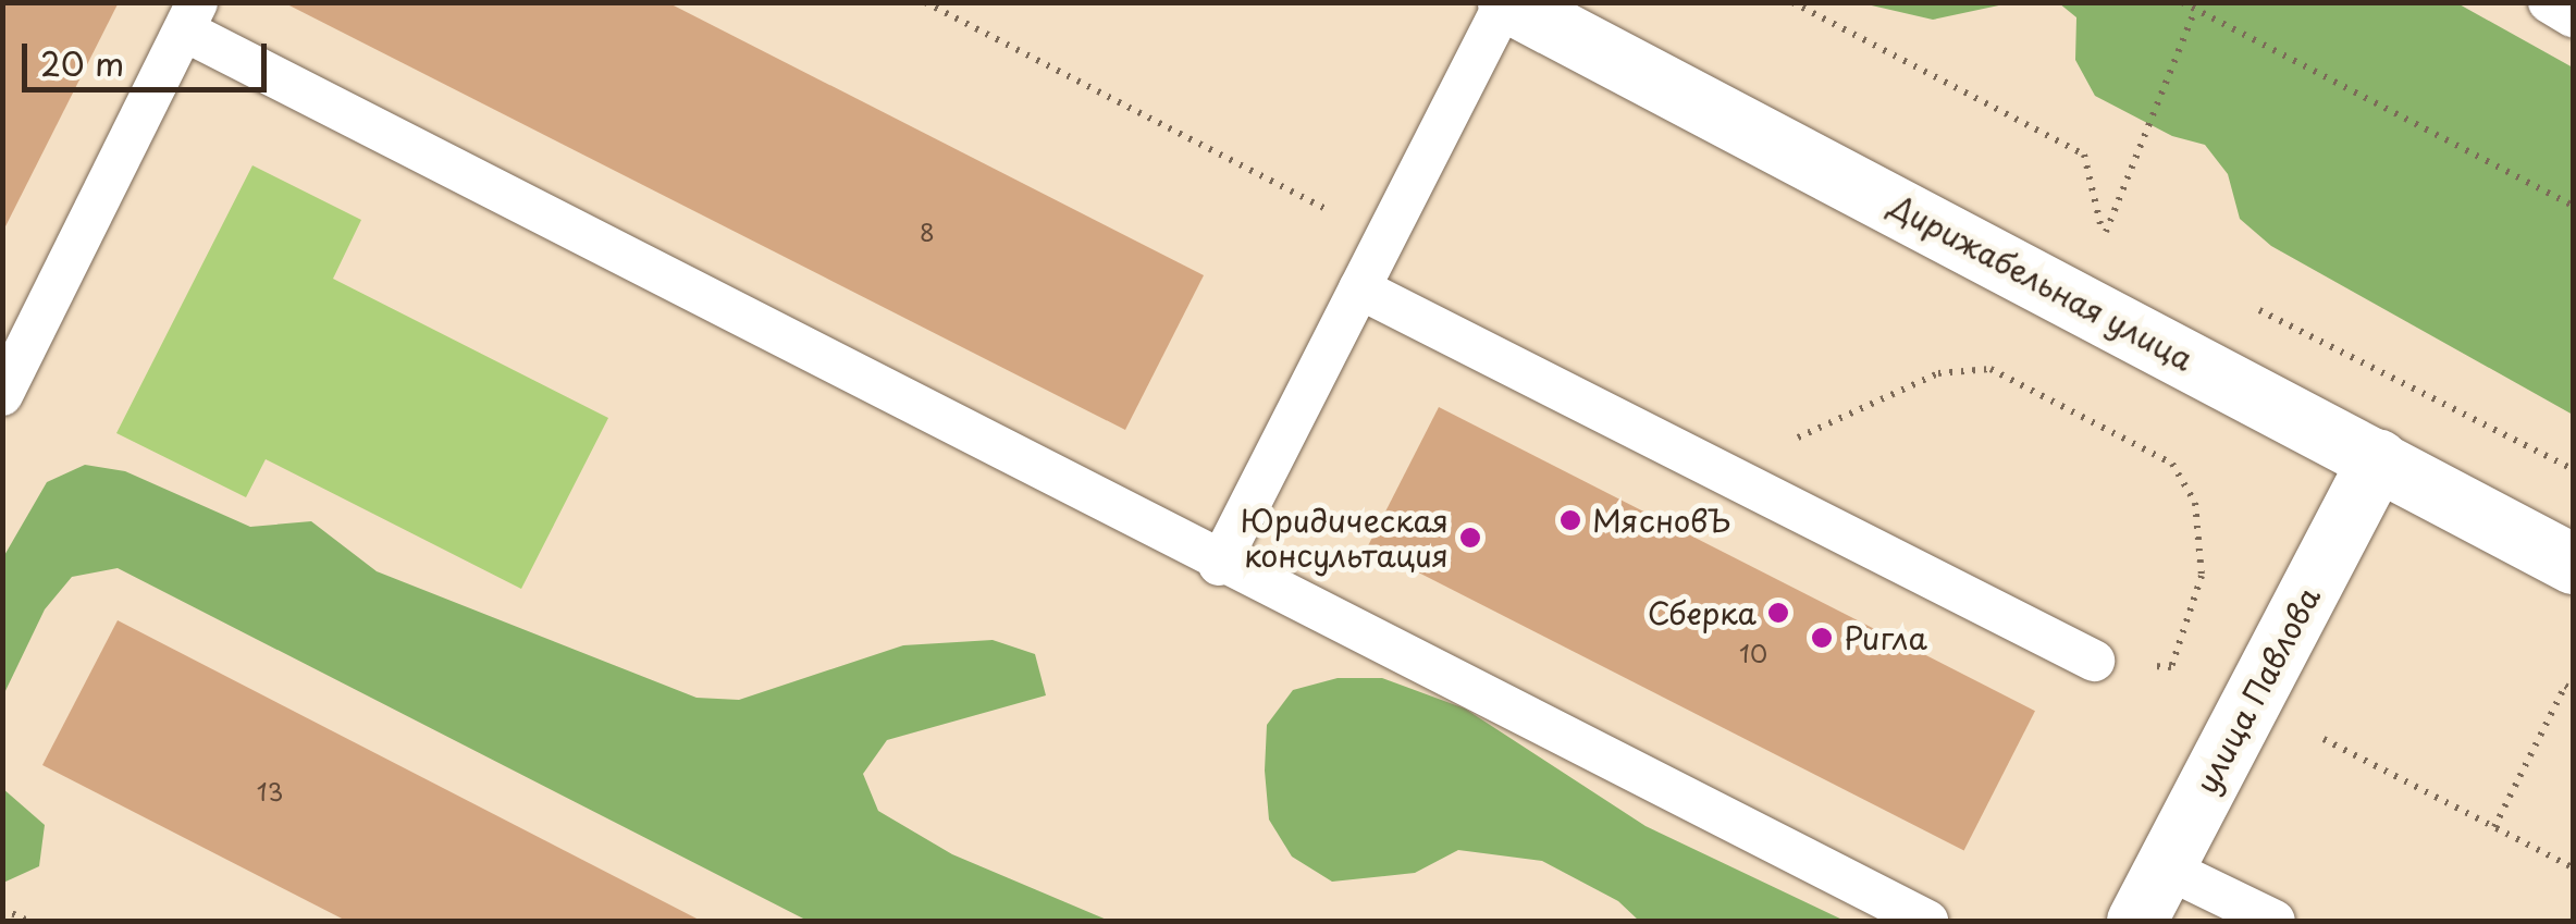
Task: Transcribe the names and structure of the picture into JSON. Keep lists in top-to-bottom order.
{
  "streets": {
    "main road": ["Дирижабельная улица", "улица Павлова"]
  },
  "crossings": [
    ["Дирижабельная улица", "улица Павлова"]
  ],
  "places": [
    "МясновЪ",
    "Юридическая консультация",
    "Сберка",
    "Ригла"
  ],
  "house_numbers": ["8", "10", "13"],
  "scale_bar": "20 m"
}
